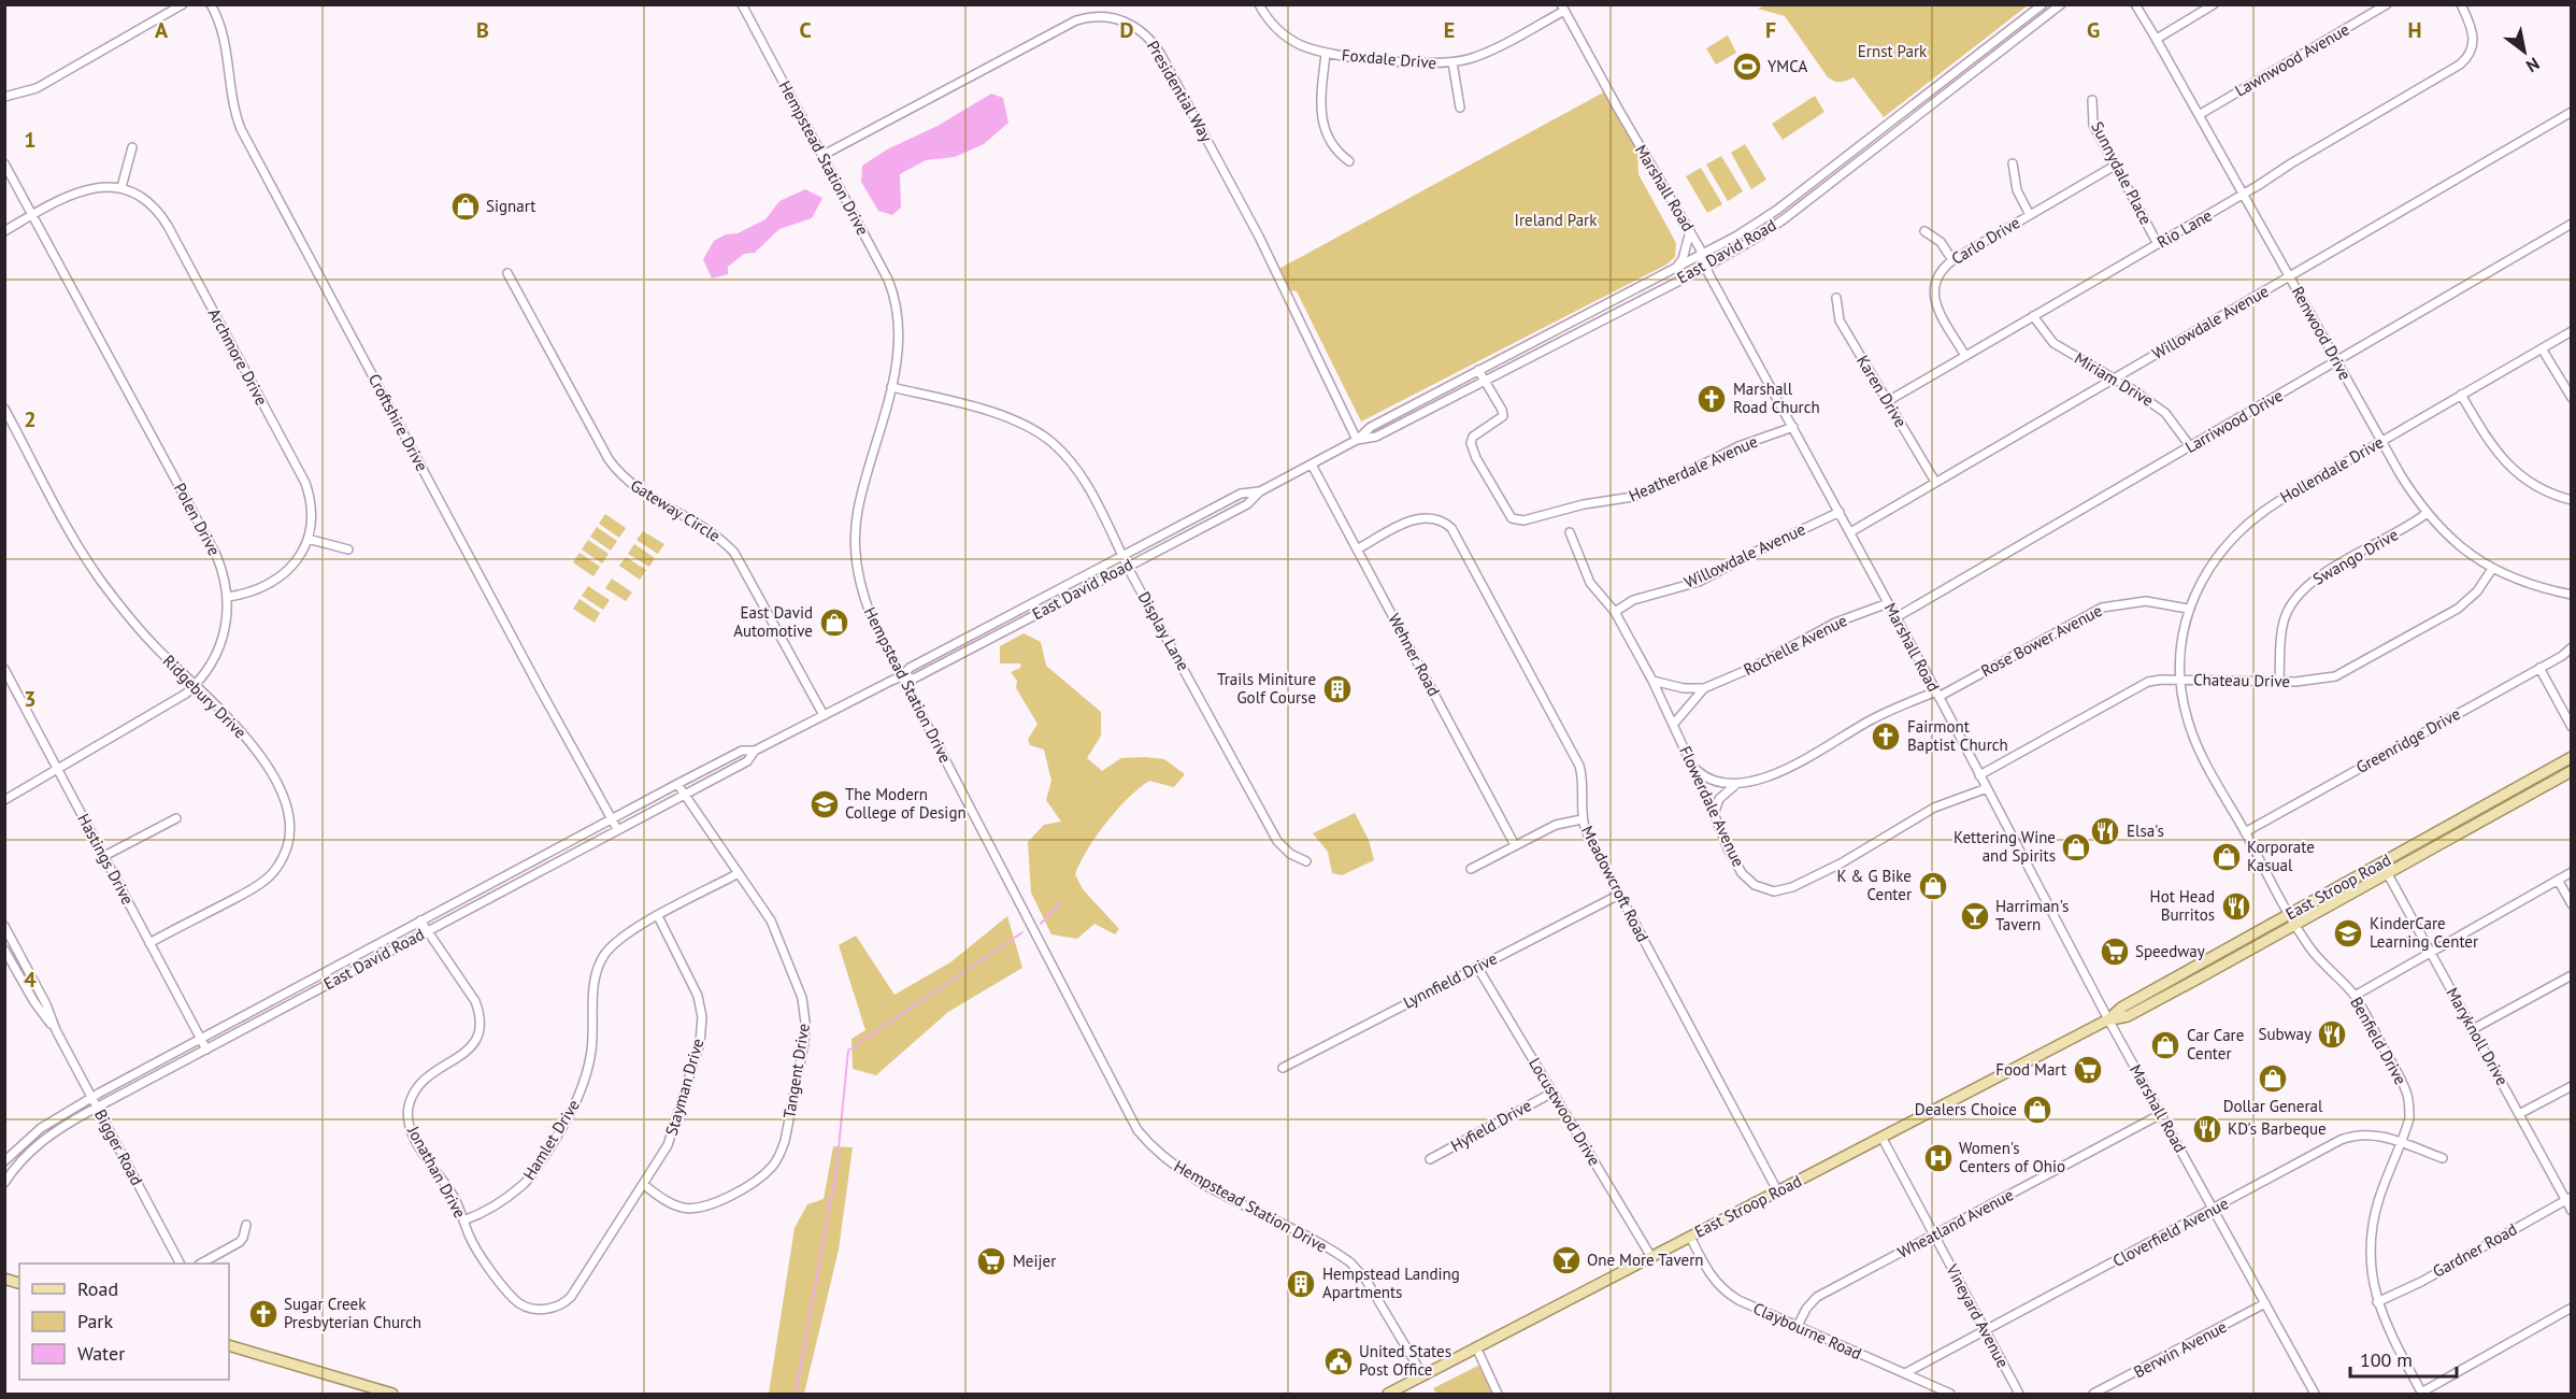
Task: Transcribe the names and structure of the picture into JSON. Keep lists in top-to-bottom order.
{
  "streets": {
    "main road": ["East Stroop Road"],
    "street": [
      "Foxdale Drive",
      "Lawnwood Avenue",
      "Presidential Way",
      "Hempstead Station Drive",
      "Sunnydale Place",
      "Marshall Road",
      "Rio Lane",
      "Carlo Drive",
      "East David Road",
      "Willowdale Avenue",
      "Renwood Drive",
      "Archmore Drive",
      "Miriam Drive",
      "Karen Drive",
      "Larriwood Drive",
      "Croftshire Drive",
      "Heatherdale Avenue",
      "Hollendale Drive",
      "Gateway Circle",
      "Polen Drive",
      "Swango Drive",
      "Display Lane",
      "Rose Bower Avenue",
      "Rochelle Avenue",
      "Wehner Road",
      "Chateau Drive",
      "Ridgebury Drive",
      "Greenridge Drive",
      "Flowerdale Avenue",
      "Hastings Drive",
      "Meadowcroft Road",
      "Lynnfield Drive",
      "Maryknoll Drive",
      "Benfield Drive",
      "Tangent Drive",
      "Stayman Drive",
      "Locustwood Drive",
      "Hyfield Drive",
      "Hamlet Drive",
      "Bigger Road",
      "Jonathan Drive",
      "Wheatland Avenue",
      "Cloverfield Avenue",
      "Gardner Road",
      "Vineyard Avenue",
      "Claybourne Road",
      "Berwin Avenue"
    ]
  },
  "crossings": [
    ["Foxdale Drive", "Marshall Road"],
    ["Lawnwood Avenue", "Renwood Drive"],
    ["Presidential Way", "Hempstead Station Drive"],
    ["Presidential Way", "East David Road"],
    ["Hempstead Station Drive", "East David Road"],
    ["Hempstead Station Drive", "Display Lane"],
    ["Hempstead Station Drive", "East Stroop Road"],
    ["Sunnydale Place", "Rio Lane"],
    ["Sunnydale Place", "Carlo Drive"],
    ["Marshall Road", "East David Road"],
    ["Marshall Road", "Willowdale Avenue"],
    ["Marshall Road", "Larriwood Drive"],
    ["Marshall Road", "Heatherdale Avenue"],
    ["Marshall Road", "Rose Bower Avenue"],
    ["Marshall Road", "Rochelle Avenue"],
    ["Marshall Road", "Chateau Drive"],
    ["Marshall Road", "Flowerdale Avenue"],
    ["Marshall Road", "East Stroop Road"],
    ["Marshall Road", "Wheatland Avenue"],
    ["Marshall Road", "Cloverfield Avenue"],
    ["Marshall Road", "Berwin Avenue"],
    ["Rio Lane", "Carlo Drive"],
    ["Rio Lane", "Renwood Drive"],
    ["Rio Lane", "Miriam Drive"],
    ["Rio Lane", "Karen Drive"],
    ["East David Road", "Croftshire Drive"],
    ["East David Road", "Heatherdale Avenue"],
    ["East David Road", "Gateway Circle"],
    ["East David Road", "Display Lane"],
    ["East David Road", "Wehner Road"],
    ["East David Road", "Hastings Drive"],
    ["East David Road", "Tangent Drive"],
    ["East David Road", "Bigger Road"],
    ["East David Road", "Jonathan Drive"],
    ["Willowdale Avenue", "Renwood Drive"],
    ["Willowdale Avenue", "Miriam Drive"],
    ["Willowdale Avenue", "Karen Drive"],
    ["Willowdale Avenue", "Flowerdale Avenue"],
    ["Renwood Drive", "Larriwood Drive"],
    ["Renwood Drive", "Hollendale Drive"],
    ["Renwood Drive", "Swango Drive"],
    ["Renwood Drive", "Chateau Drive"],
    ["Archmore Drive", "Polen Drive"],
    ["Miriam Drive", "Larriwood Drive"],
    ["Hollendale Drive", "Rose Bower Avenue"],
    ["Hollendale Drive", "Chateau Drive"],
    ["Hollendale Drive", "Benfield Drive"],
    ["Polen Drive", "Ridgebury Drive"],
    ["Polen Drive", "Hastings Drive"],
    ["Swango Drive", "Chateau Drive"],
    ["Rochelle Avenue", "Flowerdale Avenue"],
    ["Wehner Road", "Meadowcroft Road"],
    ["Chateau Drive", "Benfield Drive"],
    ["Ridgebury Drive", "Hastings Drive"],
    ["Greenridge Drive", "Benfield Drive"],
    ["Meadowcroft Road", "East Stroop Road"],
    ["Meadowcroft Road", "Lynnfield Drive"],
    ["East Stroop Road", "Maryknoll Drive"],
    ["East Stroop Road", "Benfield Drive"],
    ["East Stroop Road", "Locustwood Drive"],
    ["East Stroop Road", "Vineyard Avenue"],
    ["East Stroop Road", "Claybourne Road"],
    ["Lynnfield Drive", "Locustwood Drive"],
    ["Maryknoll Drive", "Gardner Road"],
    ["Benfield Drive", "Cloverfield Avenue"],
    ["Benfield Drive", "Gardner Road"],
    ["Tangent Drive", "Stayman Drive"],
    ["Tangent Drive", "Hamlet Drive"],
    ["Stayman Drive", "Hamlet Drive"],
    ["Stayman Drive", "Jonathan Drive"],
    ["Locustwood Drive", "Hyfield Drive"],
    ["Hamlet Drive", "Jonathan Drive"],
    ["Wheatland Avenue", "Vineyard Avenue"],
    ["Wheatland Avenue", "Claybourne Road"],
    ["Cloverfield Avenue", "Vineyard Avenue"],
    ["Cloverfield Avenue", "Claybourne Road"]
  ],
  "parks": ["Ernst Park", "Ireland Park"],
  "places": {
    "sports": ["YMCA"],
    "shop": [
      "Signart",
      "East David Automotive",
      "Kettering Wine and Spirits",
      "Korporate Kasual",
      "K & G Bike Center",
      "Car Care Center",
      "Dollar General",
      "Dealers Choice"
    ],
    "church": ["Marshall Road Church", "Fairmont Baptist Church", "Sugar Creek Presbyterian Church"],
    "building": ["Trails Miniture Golf Course", "Hempstead Landing Apartments"],
    "school or university": ["The Modern College of Design", "KinderCare Learning Center"],
    "restaurant": [
      "Elsa's",
      "Hot Head Burritos",
      "Subway",
      "KD's Barbeque"
    ],
    "bar": ["Harriman's Tavern", "One More Tavern"],
    "supermarket": ["Speedway", "Food Mart", "Meijer"],
    "hospital": ["Women's Centers of Ohio"],
    "public building": ["United States Post Office"]
  },
  "legend": ["Road", "Park", "Water"],
  "scale_bar": "100 m",
  "north": "bottom right",
  "grid": {
    "columns": [
      "A",
      "B",
      "C",
      "D",
      "E",
      "F",
      "G",
      "H"
    ],
    "rows": [
      "1",
      "2",
      "3",
      "4"
    ]
  }
}
